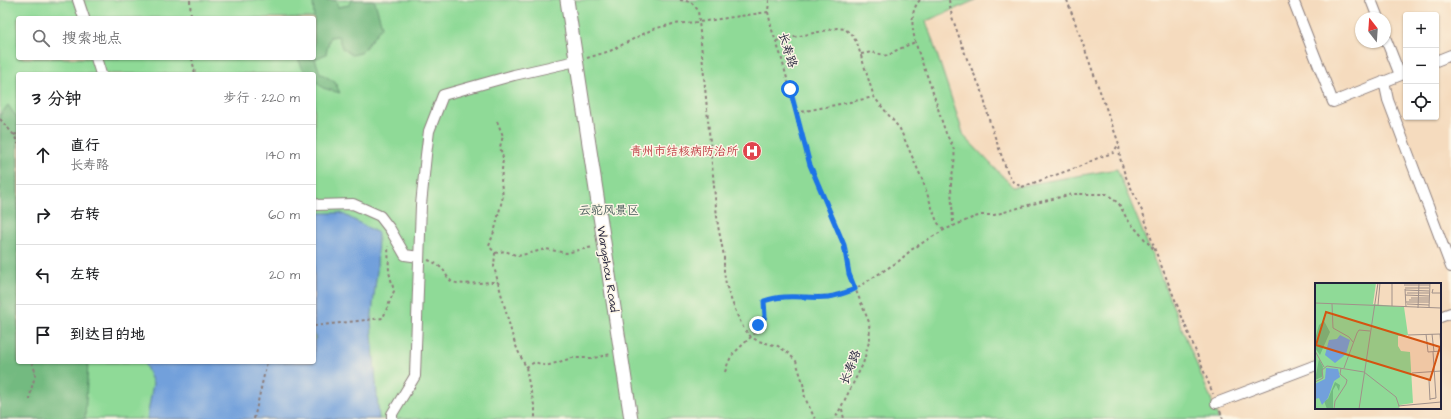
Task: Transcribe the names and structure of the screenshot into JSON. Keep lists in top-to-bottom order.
{
  "streets": {
    "street": ["Wangshou Road"],
    "path": ["长寿路"]
  },
  "parks": ["云驼风景区"],
  "places": {
    "hospital": ["青州市结核病防治所"]
  },
  "north": "top",
  "page": {
    "map_buttons": ["+", "−"],
    "search": "搜索地点",
    "heading": ["3 分钟", "步行 · 220 m"],
    "list": [
      ["直行", "长寿路", "140 m"],
      ["右转", "60 m"],
      ["左转", "20 m"],
      "到达目的地"
    ]
  }
}
